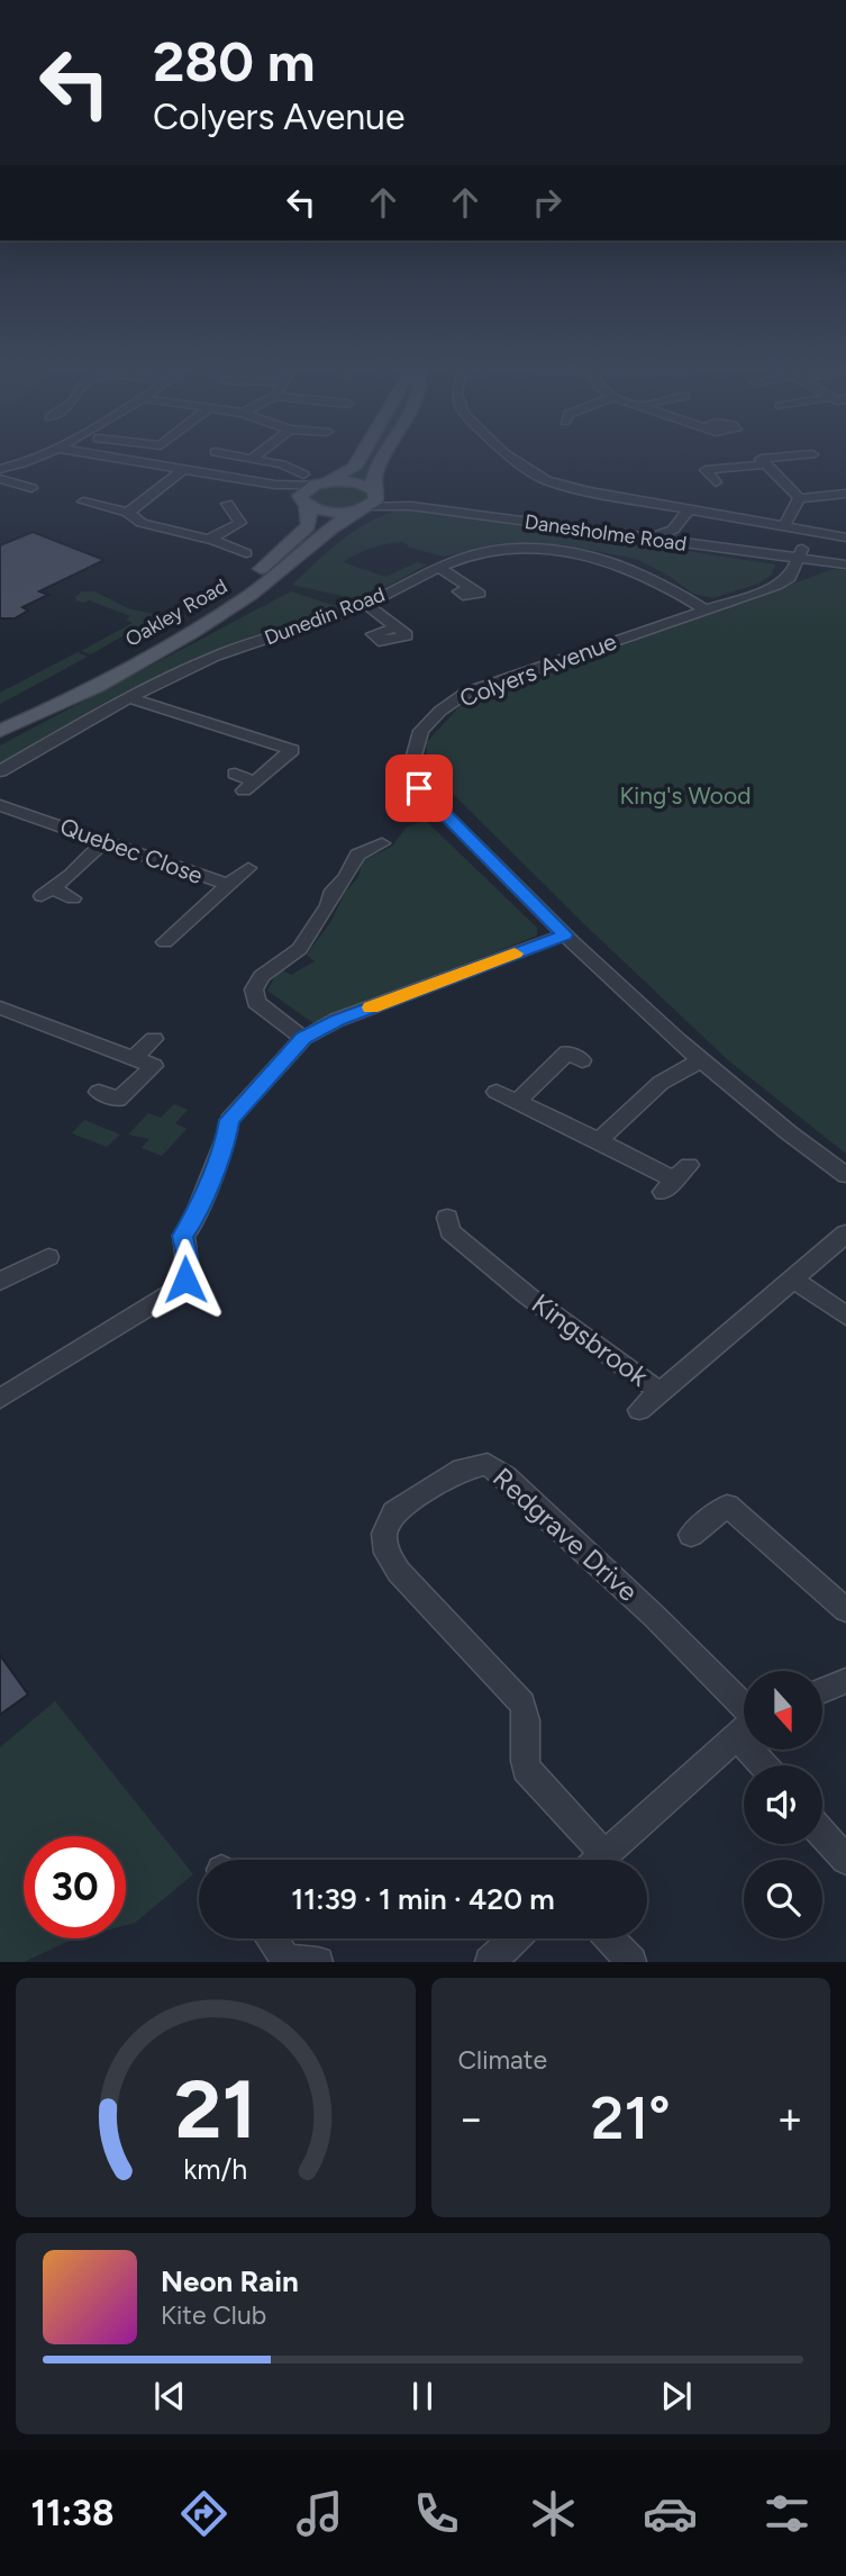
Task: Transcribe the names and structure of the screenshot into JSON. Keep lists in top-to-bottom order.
{
  "streets": {
    "main road": ["Oakley Road"],
    "street": [
      "Danesholme Road",
      "Dunedin Road",
      "Colyers Avenue",
      "Quebec Close",
      "Kingsbrook",
      "Redgrave Drive"
    ]
  },
  "crossings": [
    ["Danesholme Road", "Oakley Road"],
    ["Danesholme Road", "Colyers Avenue"],
    ["Dunedin Road", "Colyers Avenue"]
  ],
  "parks": ["King's Wood"],
  "north": "bottom",
  "page": {
    "turn": ["280 m", "Colyers Avenue"],
    "limit": "30",
    "trip": "11:39 · 1 min · 420 m",
    "tile": "Climate",
    "heat": ["−", "21°", "+"],
    "song": ["Neon Rain", "Kite Club"],
    "tabs": "11:38",
    "gauge": ["21", "km/h"]
  }
}
